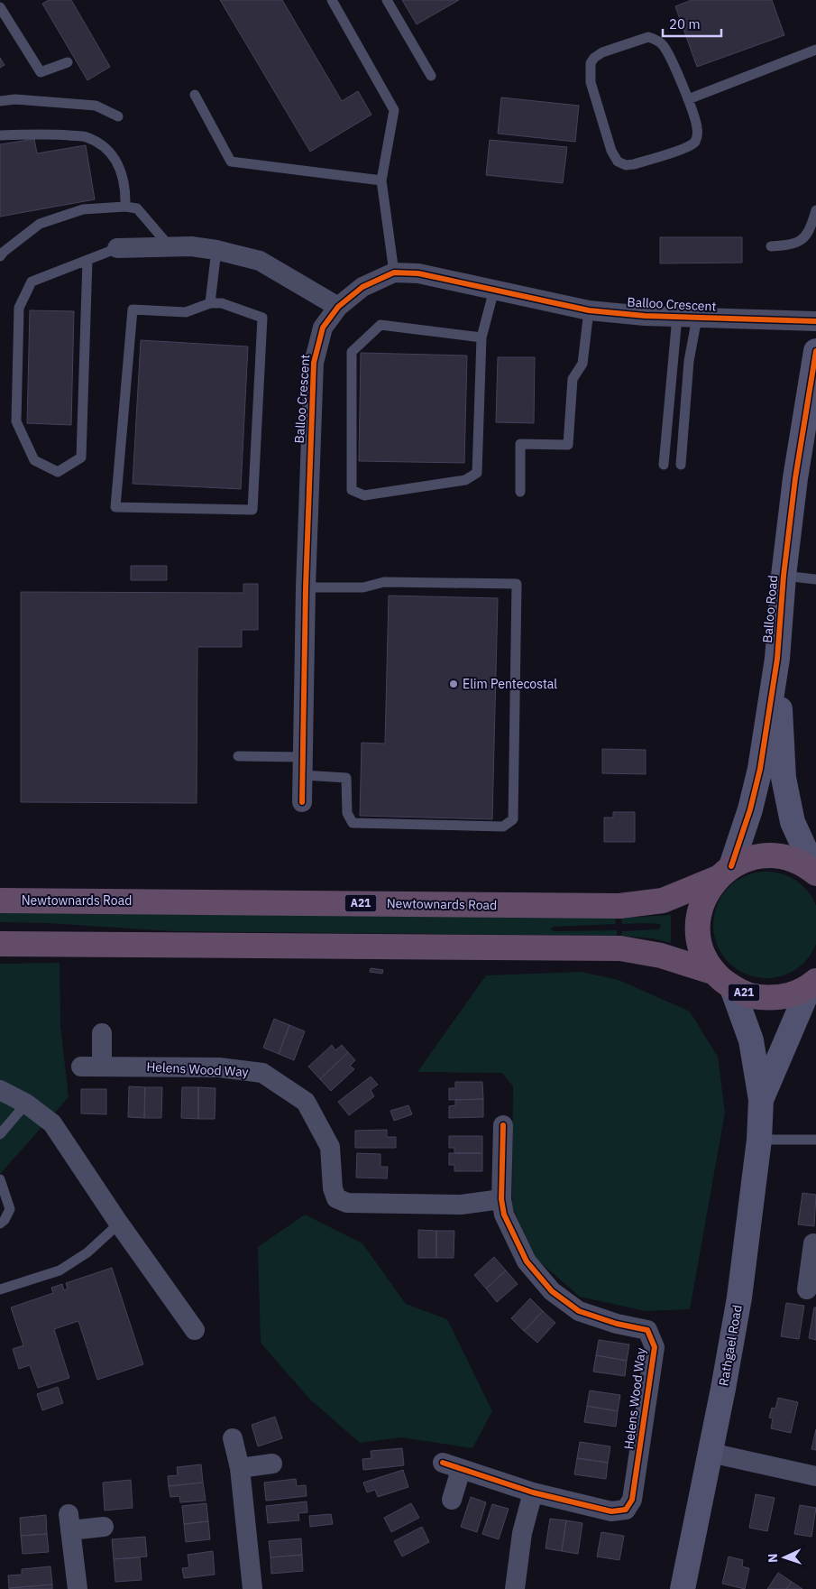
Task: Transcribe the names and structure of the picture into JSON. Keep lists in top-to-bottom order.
{
  "streets": {
    "highway": ["Newtownards Road", "A21"],
    "street": [
      "Balloo Crescent",
      "Balloo Road",
      "Helens Wood Way",
      "Rathgael Road"
    ]
  },
  "crossings": [
    ["Balloo Road", "Newtownards Road"],
    ["Balloo Road", "A21"],
    ["Newtownards Road", "A21"],
    ["A21", "Rathgael Road"]
  ],
  "places": ["Elim Pentecostal"],
  "scale_bar": "20 m",
  "north": "left"
}
